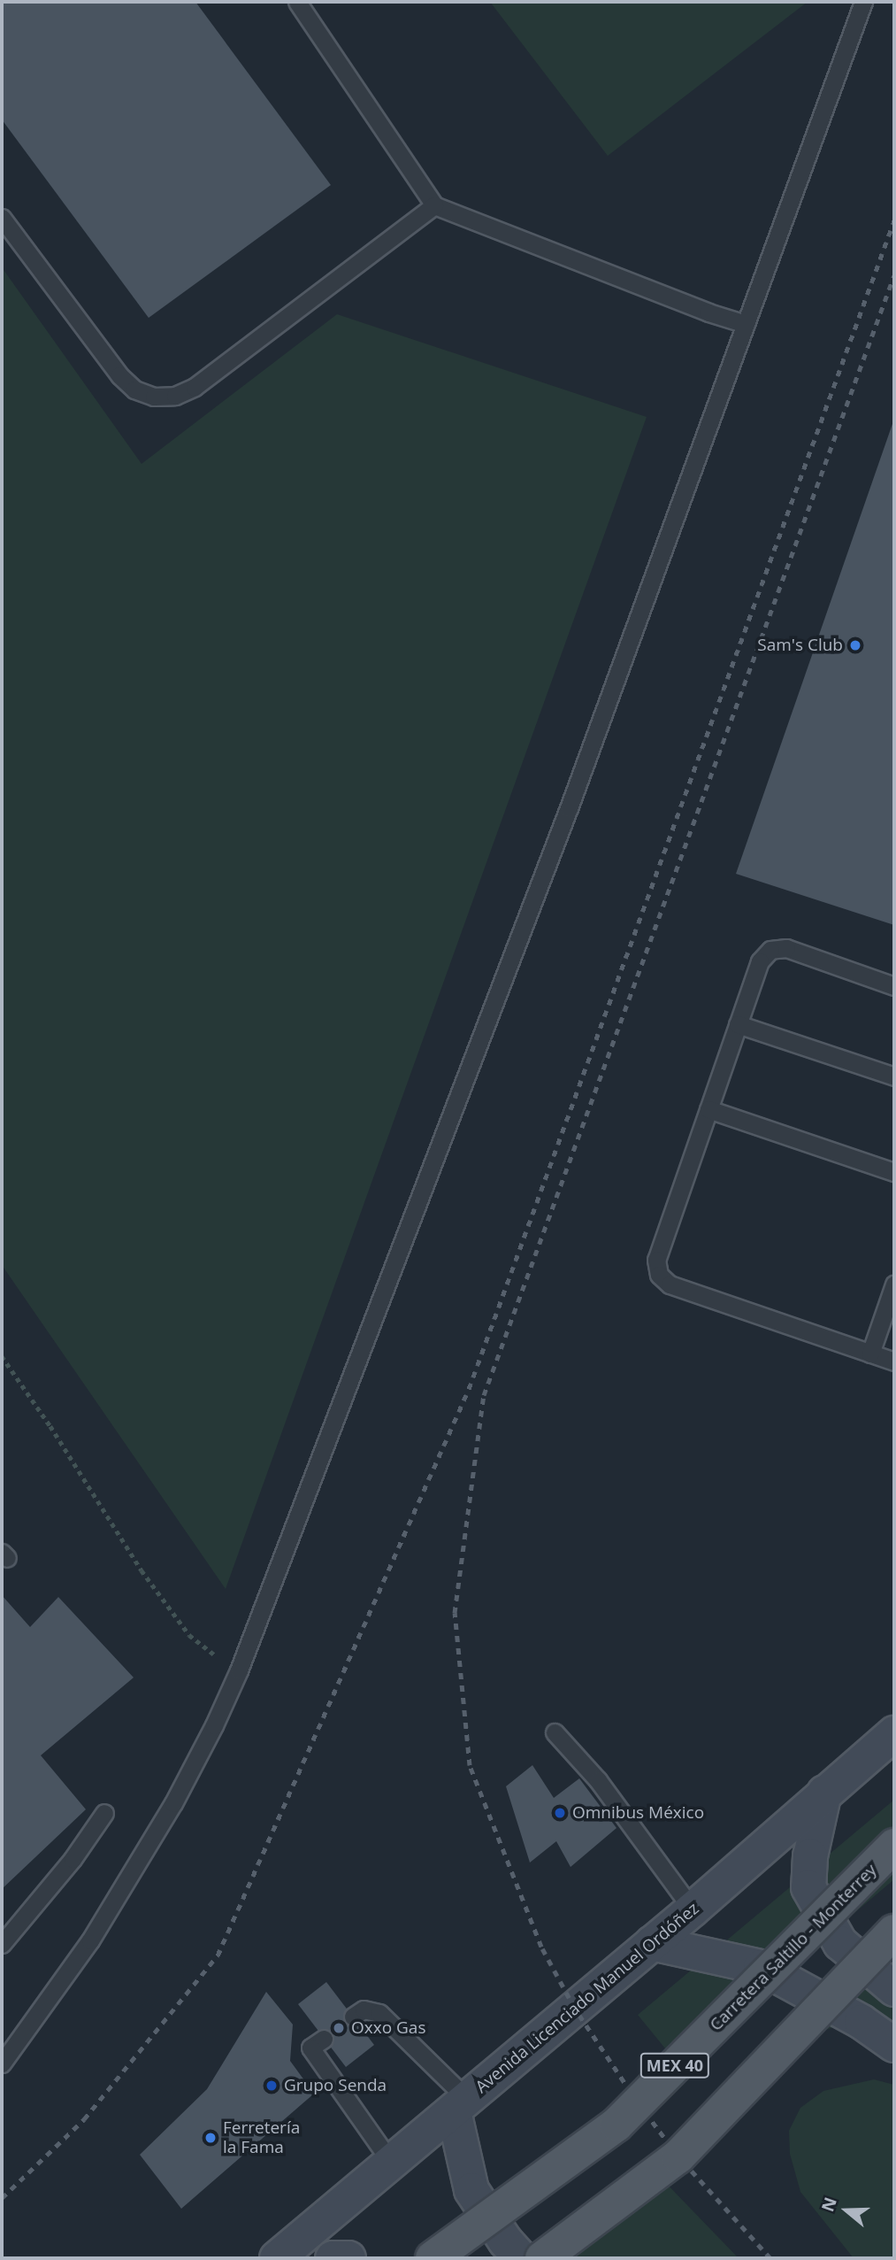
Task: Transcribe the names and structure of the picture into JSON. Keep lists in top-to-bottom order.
{
  "streets": {
    "main road": ["Carretera Saltillo - Monterrey", "Avenida Licenciado Manuel Ordóñez", "MEX 40"]
  },
  "places": [
    "Sam's Club",
    "Omnibus México",
    "Oxxo Gas",
    "Grupo Senda",
    "Ferretería la Fama"
  ],
  "north": "left"
}
